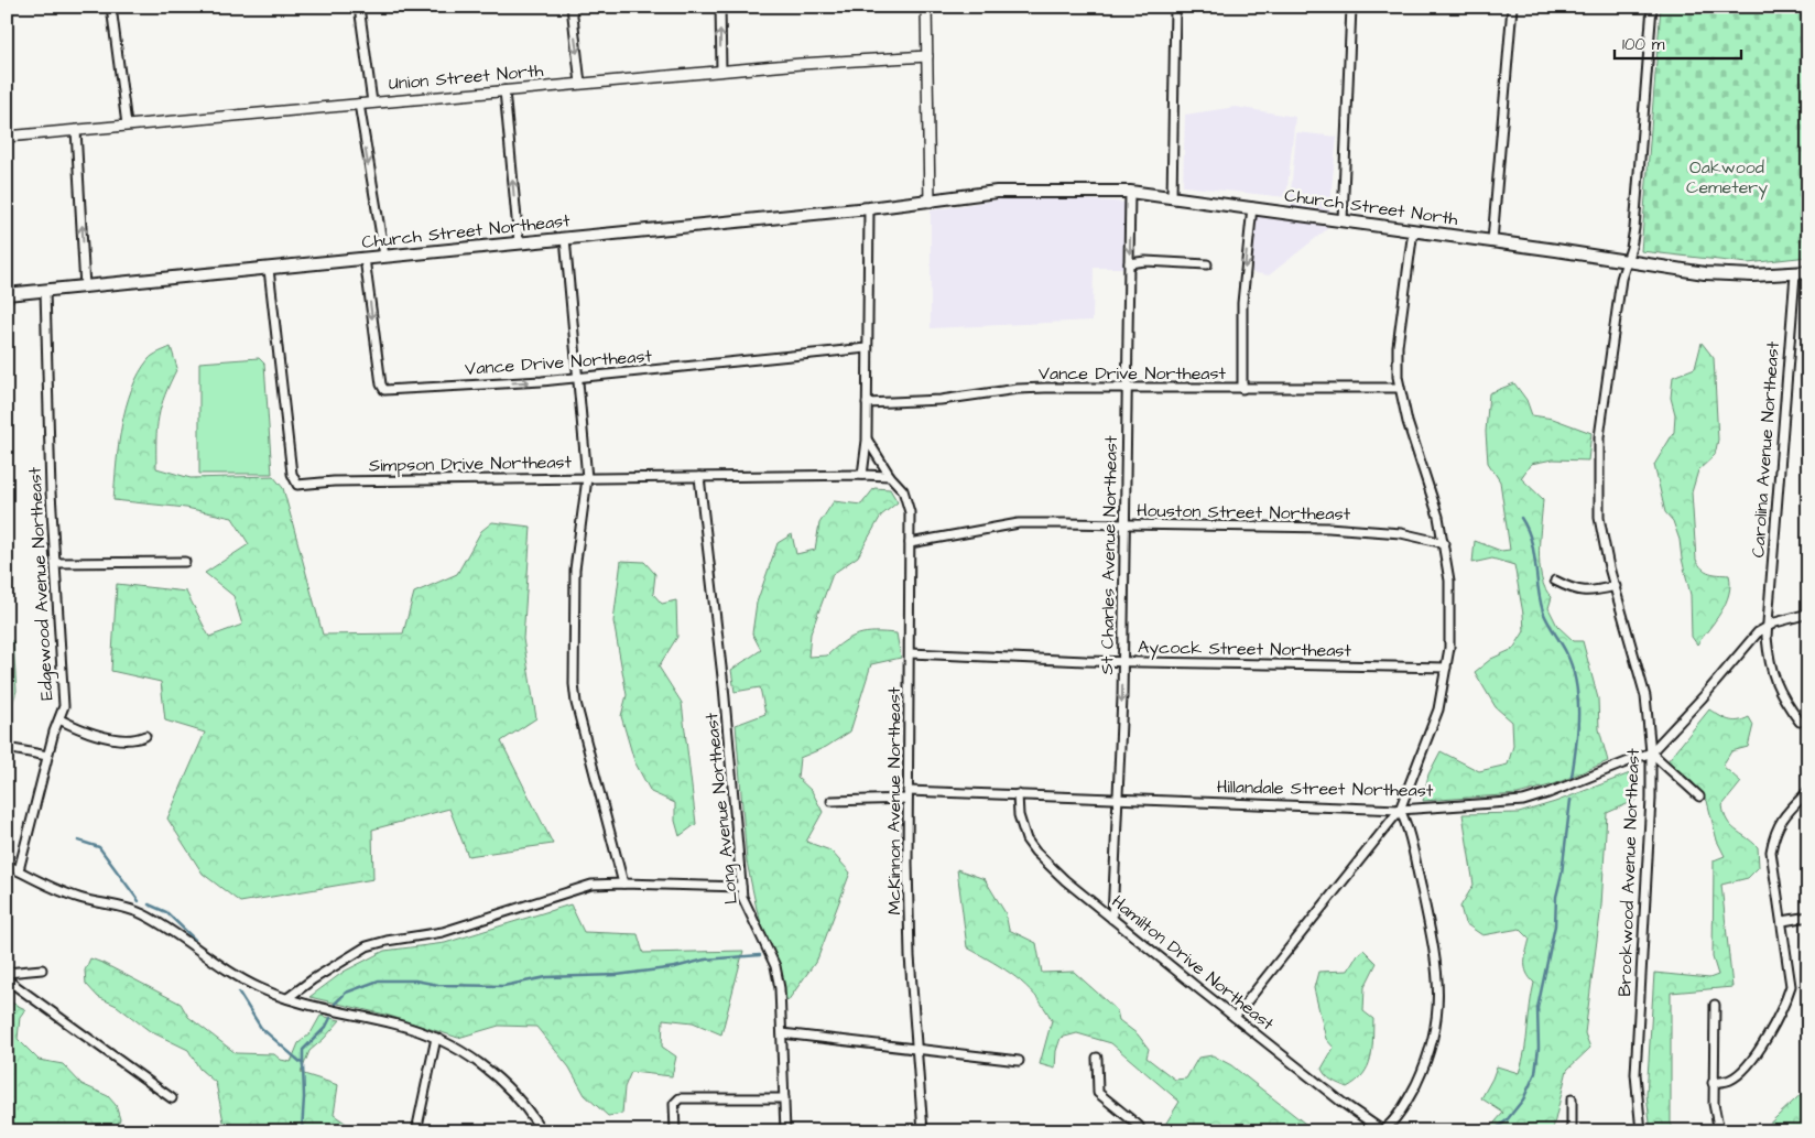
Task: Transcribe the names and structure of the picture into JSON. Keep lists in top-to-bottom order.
{
  "streets": {
    "main road": ["Church Street North", "Church Street Northeast"],
    "street": [
      "Union Street North",
      "Vance Drive Northeast",
      "Carolina Avenue Northeast",
      "Simpson Drive Northeast",
      "Houston Street Northeast",
      "St Charles Avenue Northeast",
      "Edgewood Avenue Northeast",
      "Aycock Street Northeast",
      "Hillandale Street Northeast",
      "McKinnon Avenue Northeast",
      "Long Avenue Northeast",
      "Brookwood Avenue Northeast",
      "Hamilton Drive Northeast"
    ]
  },
  "crossings": [
    ["Church Street North", "Church Street Northeast"],
    ["Church Street North", "Carolina Avenue Northeast"],
    ["Church Street North", "St Charles Avenue Northeast"],
    ["Church Street North", "Brookwood Avenue Northeast"],
    ["Church Street Northeast", "Vance Drive Northeast"],
    ["Church Street Northeast", "Simpson Drive Northeast"],
    ["Church Street Northeast", "Edgewood Avenue Northeast"],
    ["Vance Drive Northeast", "St Charles Avenue Northeast"],
    ["Carolina Avenue Northeast", "Hillandale Street Northeast"],
    ["Simpson Drive Northeast", "Long Avenue Northeast"],
    ["Houston Street Northeast", "St Charles Avenue Northeast"],
    ["Houston Street Northeast", "McKinnon Avenue Northeast"],
    ["St Charles Avenue Northeast", "Aycock Street Northeast"],
    ["St Charles Avenue Northeast", "Hillandale Street Northeast"],
    ["St Charles Avenue Northeast", "Hamilton Drive Northeast"],
    ["Aycock Street Northeast", "McKinnon Avenue Northeast"],
    ["Hillandale Street Northeast", "McKinnon Avenue Northeast"],
    ["Hillandale Street Northeast", "Brookwood Avenue Northeast"],
    ["Hillandale Street Northeast", "Hamilton Drive Northeast"]
  ],
  "parks": ["Oakwood Cemetery"],
  "scale_bar": "100 m"
}
